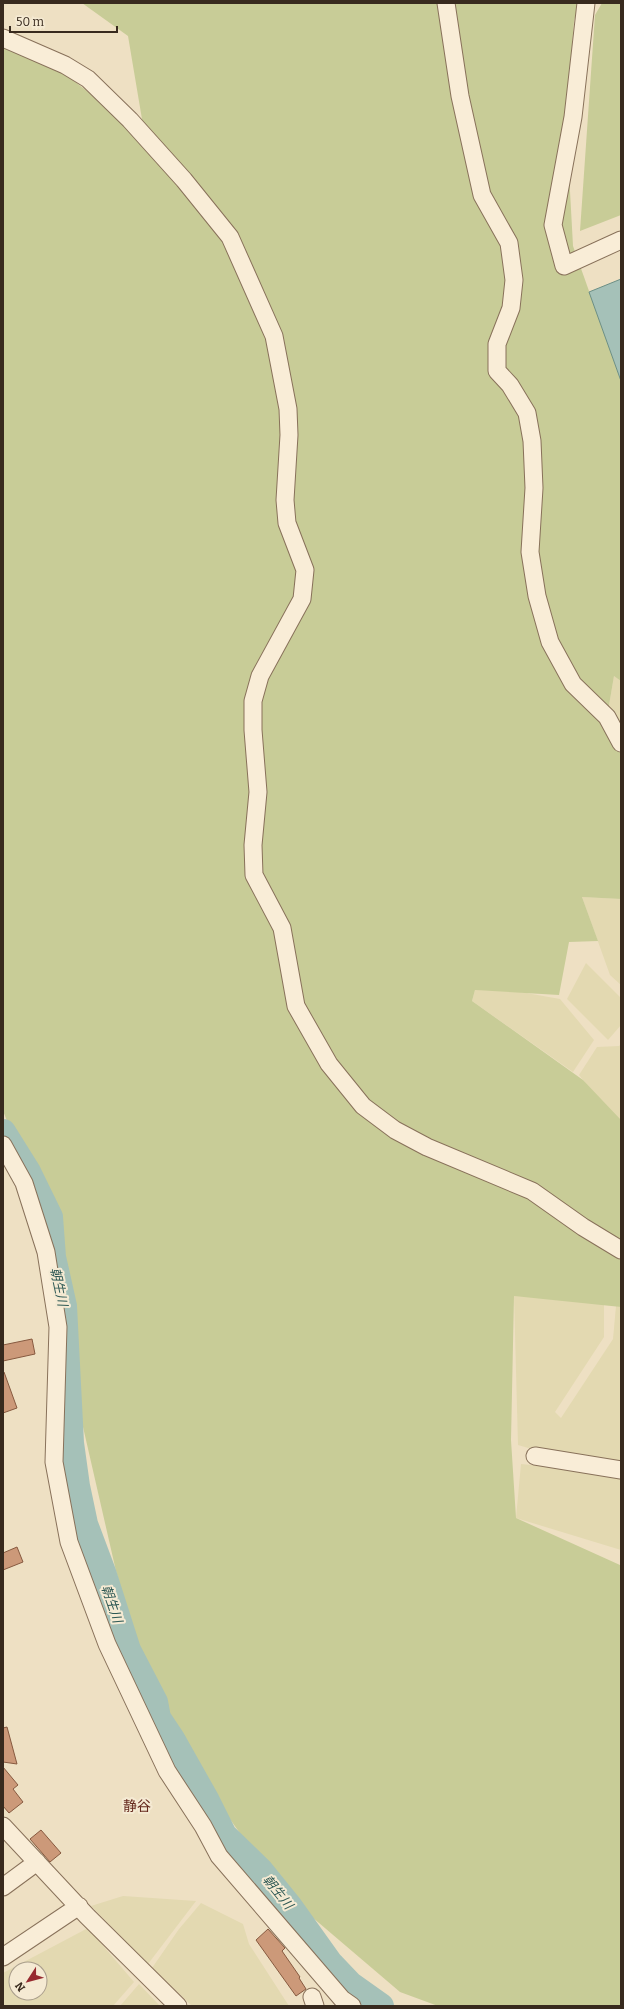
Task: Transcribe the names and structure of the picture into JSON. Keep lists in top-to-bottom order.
{
  "districts": ["静谷"],
  "water": ["朝生川"],
  "scale_bar": "50 m",
  "north": "bottom left"
}
